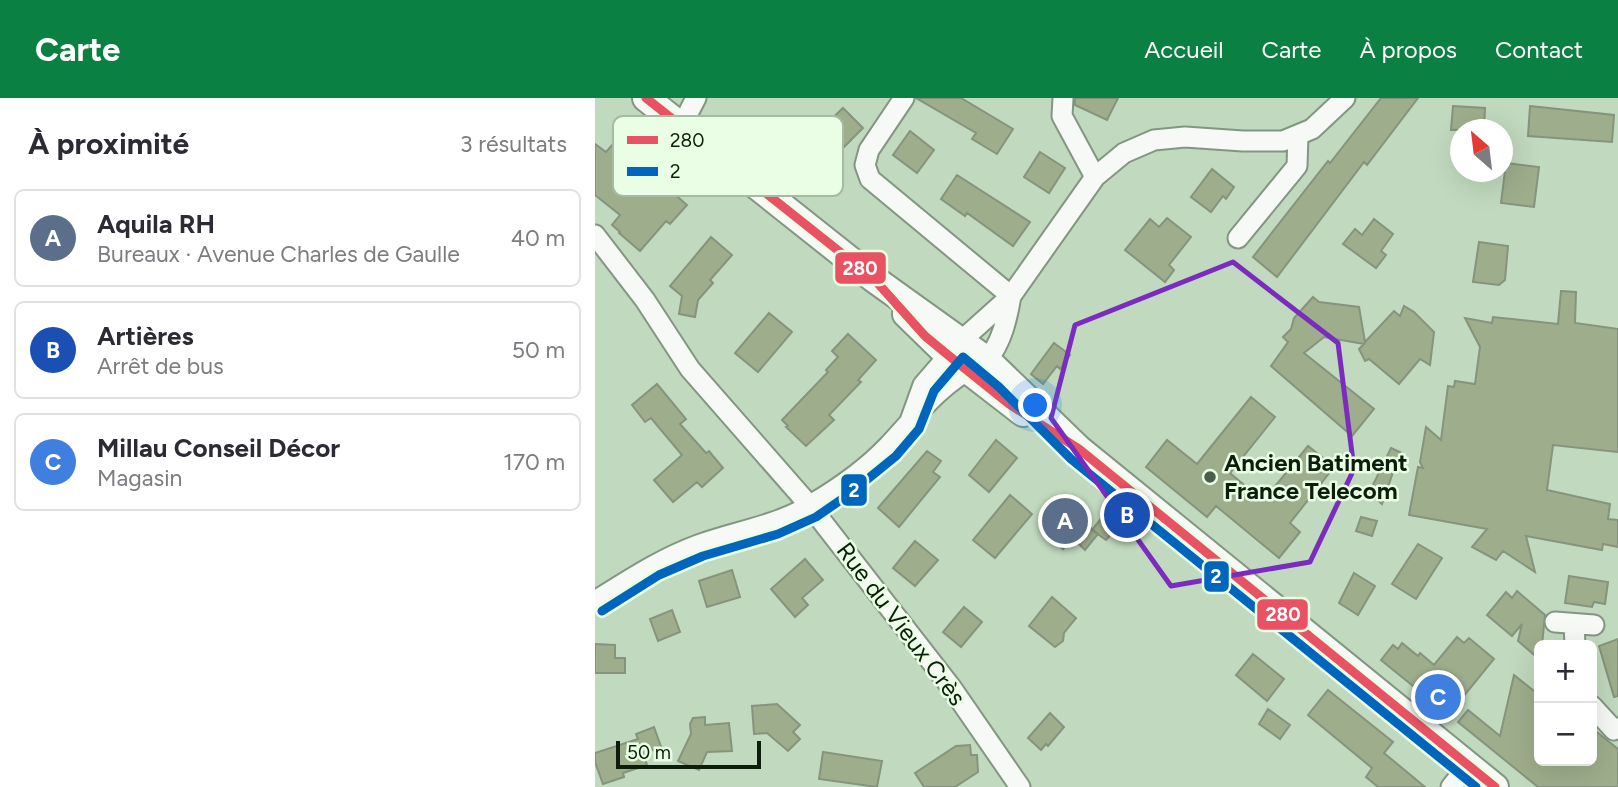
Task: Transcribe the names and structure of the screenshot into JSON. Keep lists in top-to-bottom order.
{
  "streets": {
    "street": ["Rue du Vieux Crès"]
  },
  "places": ["Ancien Batiment France Telecom"],
  "lines": ["transit line 280", "transit line 2"],
  "legend": ["280", "2"],
  "scale_bar": "50 m",
  "north": "top left",
  "page": {
    "header": "Carte",
    "nav": [
      "Accueil",
      "Carte",
      "À propos",
      "Contact"
    ],
    "heading": ["À proximité", "3 résultats"],
    "list": [
      {
        "mark": "A",
        "name": "Aquila RH",
        "note": "Bureaux · Avenue Charles de Gaulle",
        "value": "40 m"
      },
      {
        "mark": "B",
        "name": "Artières",
        "note": "Arrêt de bus",
        "value": "50 m"
      },
      {
        "mark": "C",
        "name": "Millau Conseil Décor",
        "note": "Magasin",
        "value": "170 m"
      }
    ],
    "pins": ["B", "A", "C"],
    "map_buttons": ["+", "−"],
    "scale": "50 m"
  }
}
